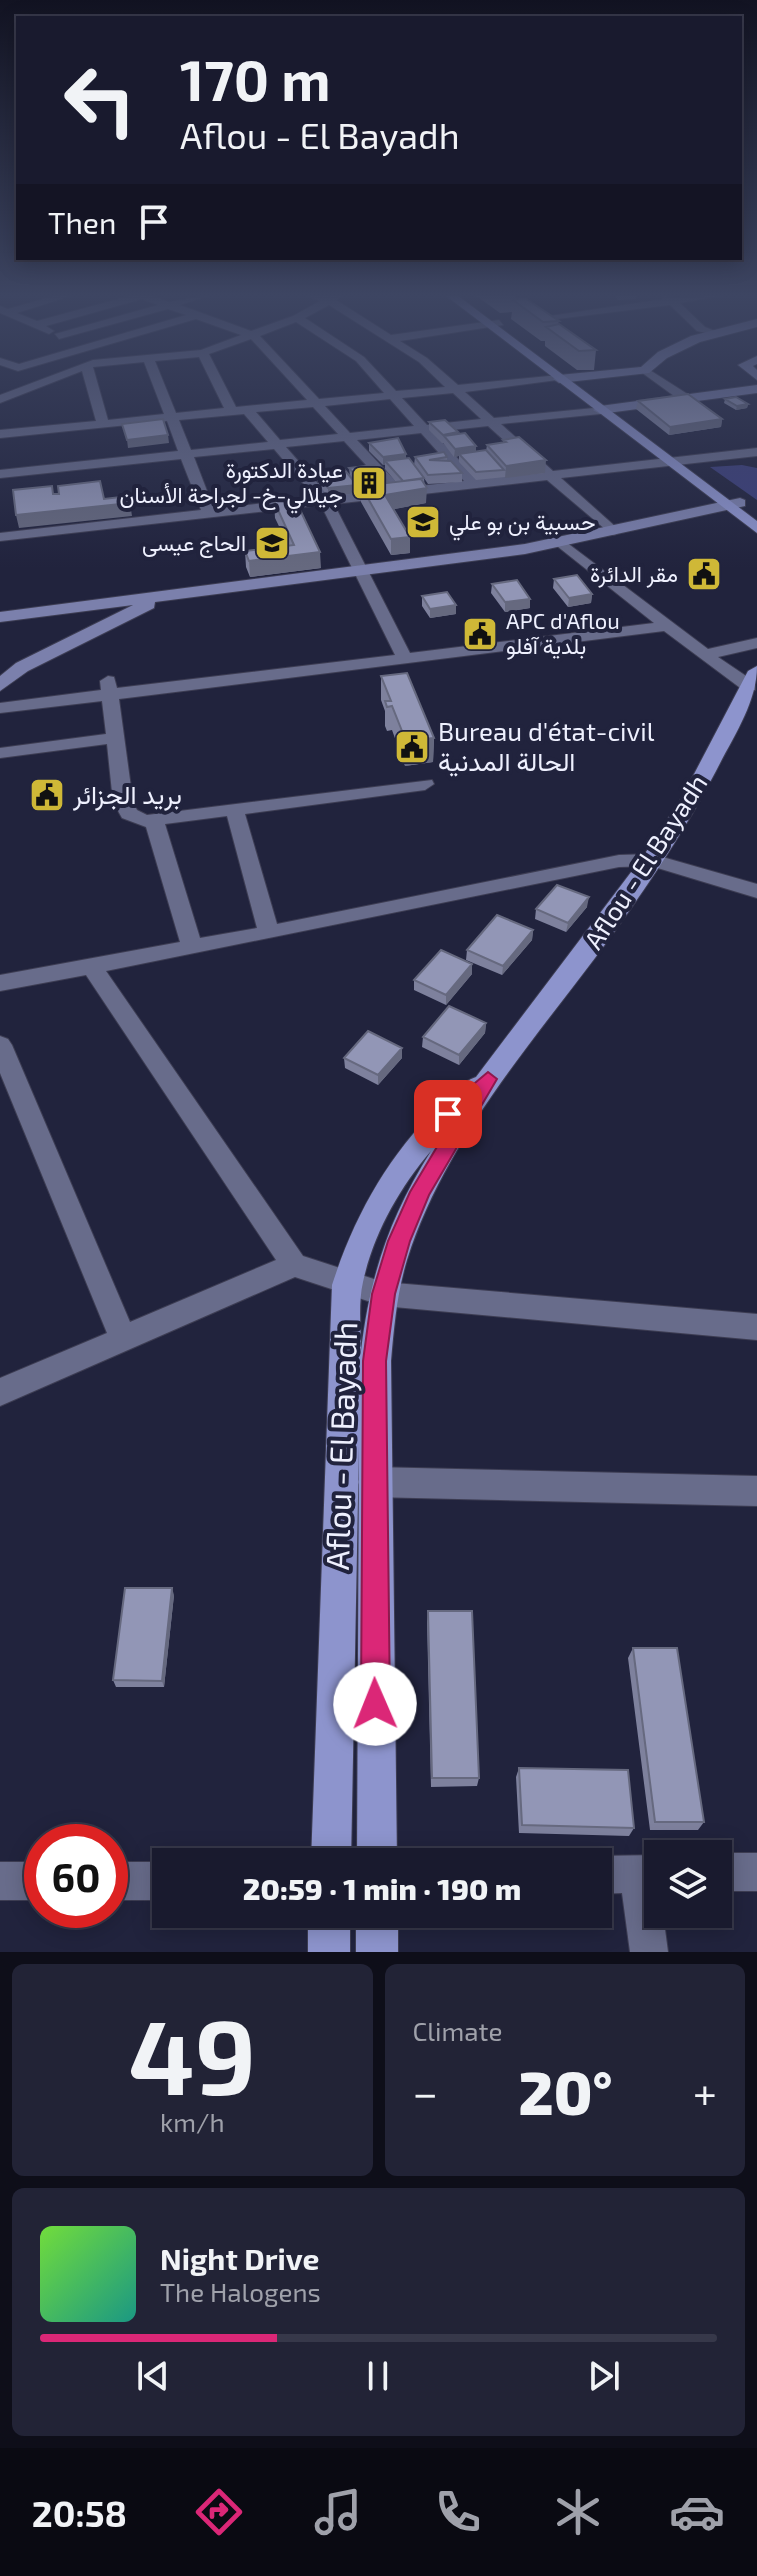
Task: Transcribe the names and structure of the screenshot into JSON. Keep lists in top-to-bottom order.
{
  "streets": {
    "main road": ["Aflou - El Bayadh"]
  },
  "places": {
    "building": ["عيادة الدكتورة جيلالي-خ- لجراحة الأسنان"],
    "school or university": ["حسبية بن بو علي", "الحاج عيسى"],
    "public building": [
      "مقر الدائرة",
      "APC d'Aflou بلدية آفلو",
      "Bureau d'état-civil الحالة المدنية",
      "بريد الجزائر"
    ]
  },
  "page": {
    "turn": ["170 m", "Aflou - El Bayadh"],
    "then": "Then",
    "limit": "60",
    "trip": "20:59 · 1 min · 190 m",
    "tile": [
      ["49", "km/h"],
      "Climate"
    ],
    "heat": ["−", "20°", "+"],
    "song": ["Night Drive", "The Halogens"],
    "tabs": "20:58"
  }
}
